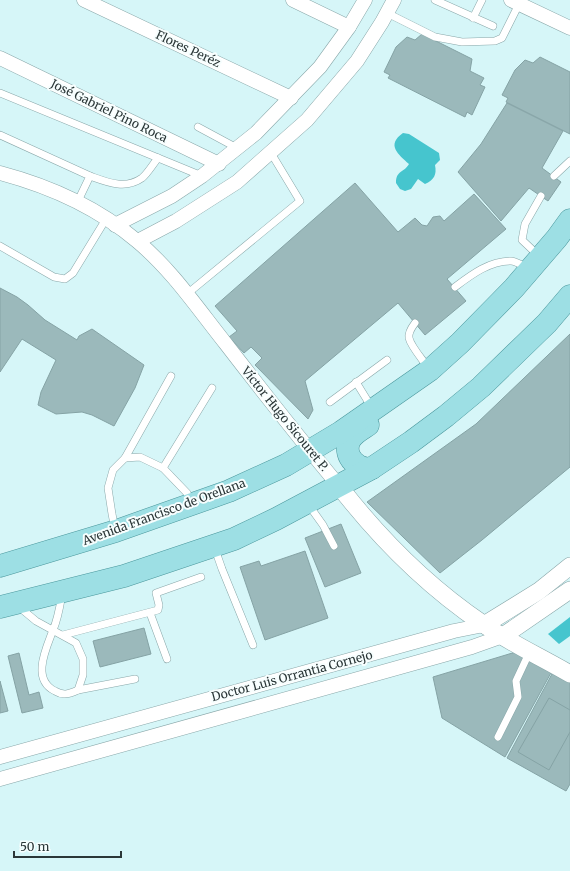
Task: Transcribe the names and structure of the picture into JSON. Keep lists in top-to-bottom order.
{
  "streets": {
    "main road": ["Avenida Francisco de Orellana"],
    "street": [
      "Flores Peréz",
      "José Gabriel Pino Roca",
      "Víctor Hugo Sicouret P.",
      "Doctor Luis Orrantia Cornejo"
    ]
  },
  "crossings": [
    ["Víctor Hugo Sicouret P.", "Avenida Francisco de Orellana"],
    ["Víctor Hugo Sicouret P.", "Doctor Luis Orrantia Cornejo"]
  ],
  "scale_bar": "50 m"
}
